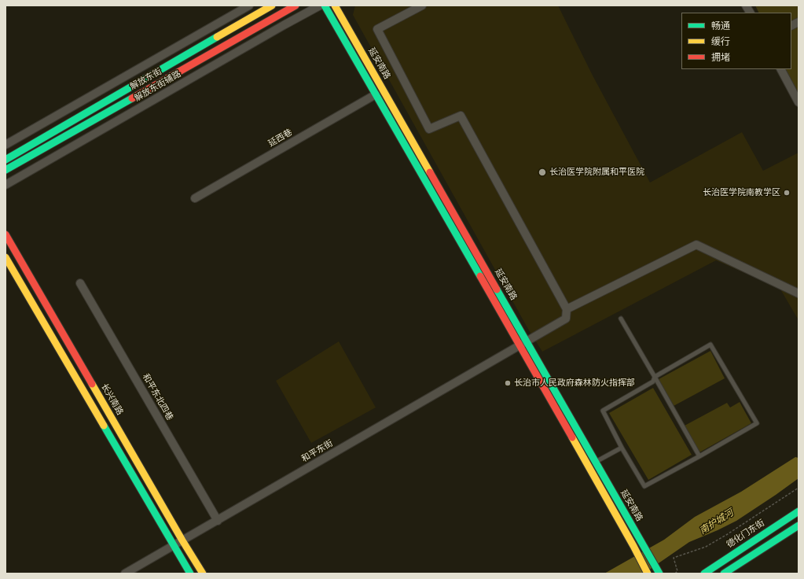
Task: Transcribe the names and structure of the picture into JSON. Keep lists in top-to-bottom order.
{
  "streets": {
    "main road": [
      "延安南路",
      "解放东街",
      "长兴南路",
      "德化门东街"
    ],
    "street": [
      "解放东街辅路",
      "延西巷",
      "和平东北四巷",
      "和平东街"
    ]
  },
  "crossings": [
    ["延安南路", "延西巷"],
    ["延安南路", "和平东街"],
    ["和平东北四巷", "和平东街"],
    ["长兴南路", "和平东街"]
  ],
  "water": ["南护城河"],
  "places": ["长治医学院附属和平医院", "长治医学院南教学区", "长治市人民政府森林防火指挥部"],
  "legend": ["畅通", "缓行", "拥堵"]
}
